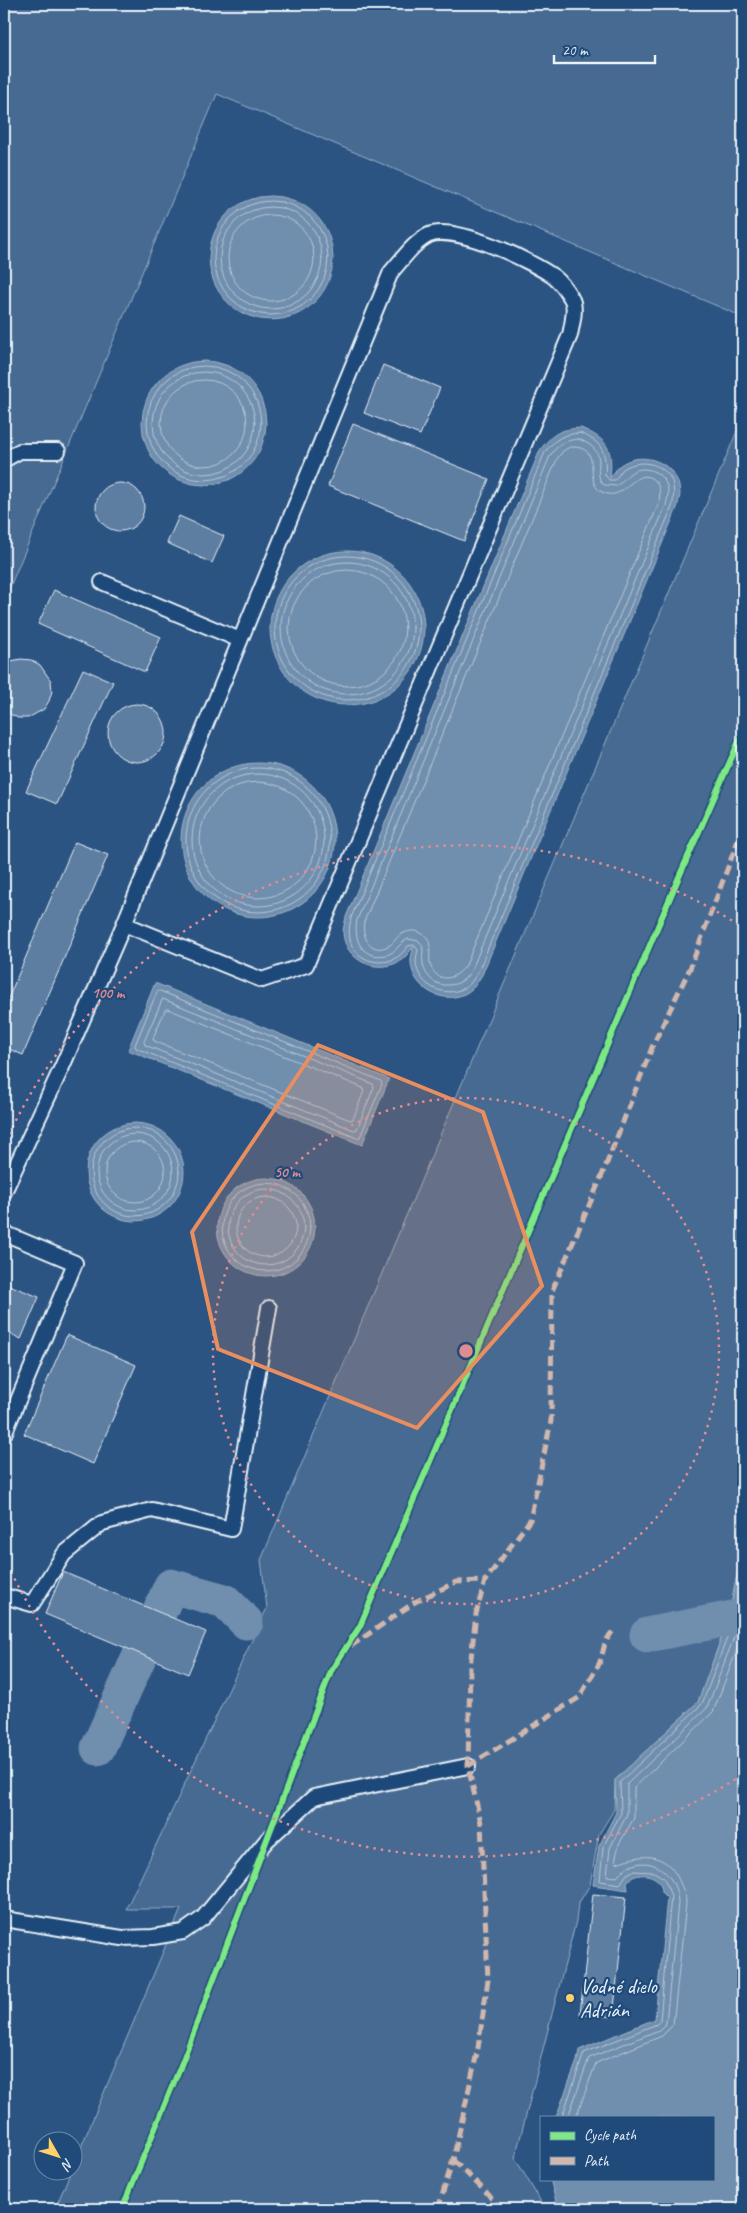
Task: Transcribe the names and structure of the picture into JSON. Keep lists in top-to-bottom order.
{
  "places": ["Vodné dielo Adrián"],
  "legend": ["Cycle path", "Path"],
  "scale_bar": "20 m",
  "north": "bottom right",
  "rings": ["100 m", "50 m"]
}
